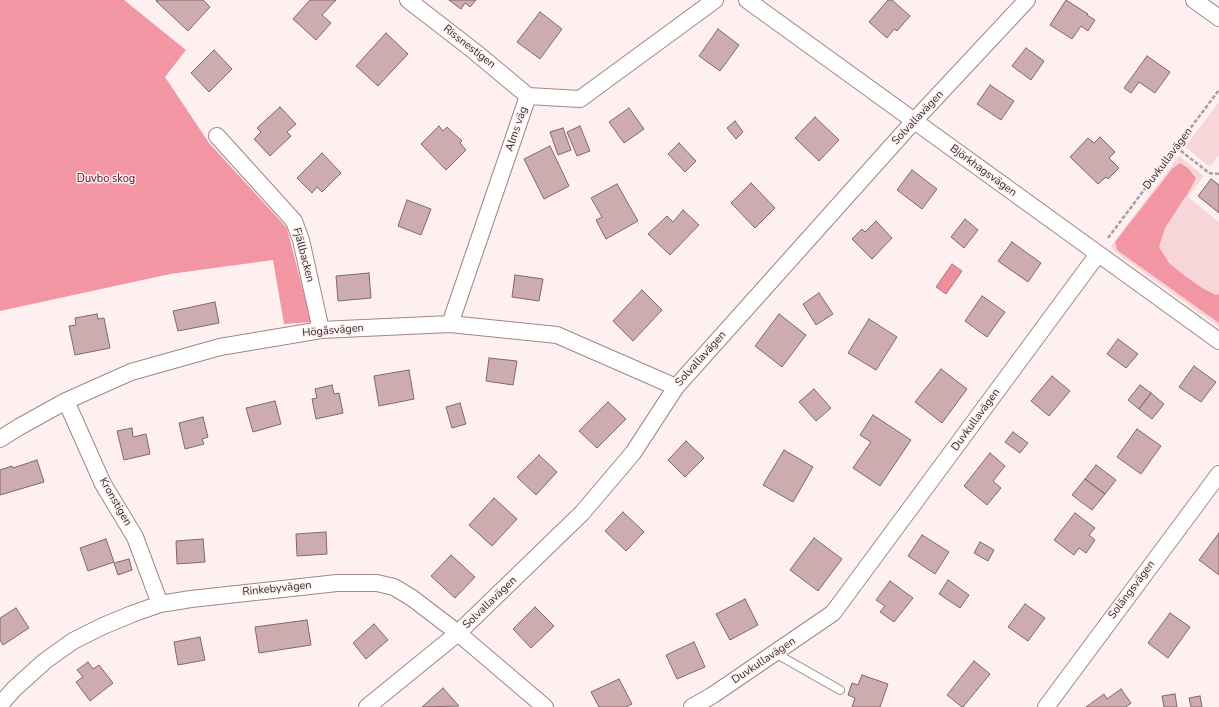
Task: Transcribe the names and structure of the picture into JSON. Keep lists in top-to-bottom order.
{
  "streets": {
    "street": [
      "Rissnestigen",
      "Solvallavägen",
      "Alms väg",
      "Duvkullavägen",
      "Björkhagsvägen",
      "Fjällbacken",
      "Högåsvägen",
      "Kronstigen",
      "Rinkebyvägen",
      "Solängsvägen"
    ]
  },
  "crossings": [
    ["Rissnestigen", "Alms väg"],
    ["Solvallavägen", "Björkhagsvägen"],
    ["Solvallavägen", "Högåsvägen"],
    ["Solvallavägen", "Rinkebyvägen"],
    ["Alms väg", "Högåsvägen"],
    ["Duvkullavägen", "Björkhagsvägen"],
    ["Fjällbacken", "Högåsvägen"],
    ["Högåsvägen", "Kronstigen"],
    ["Kronstigen", "Rinkebyvägen"]
  ],
  "parks": ["Duvbo skog"]
}
